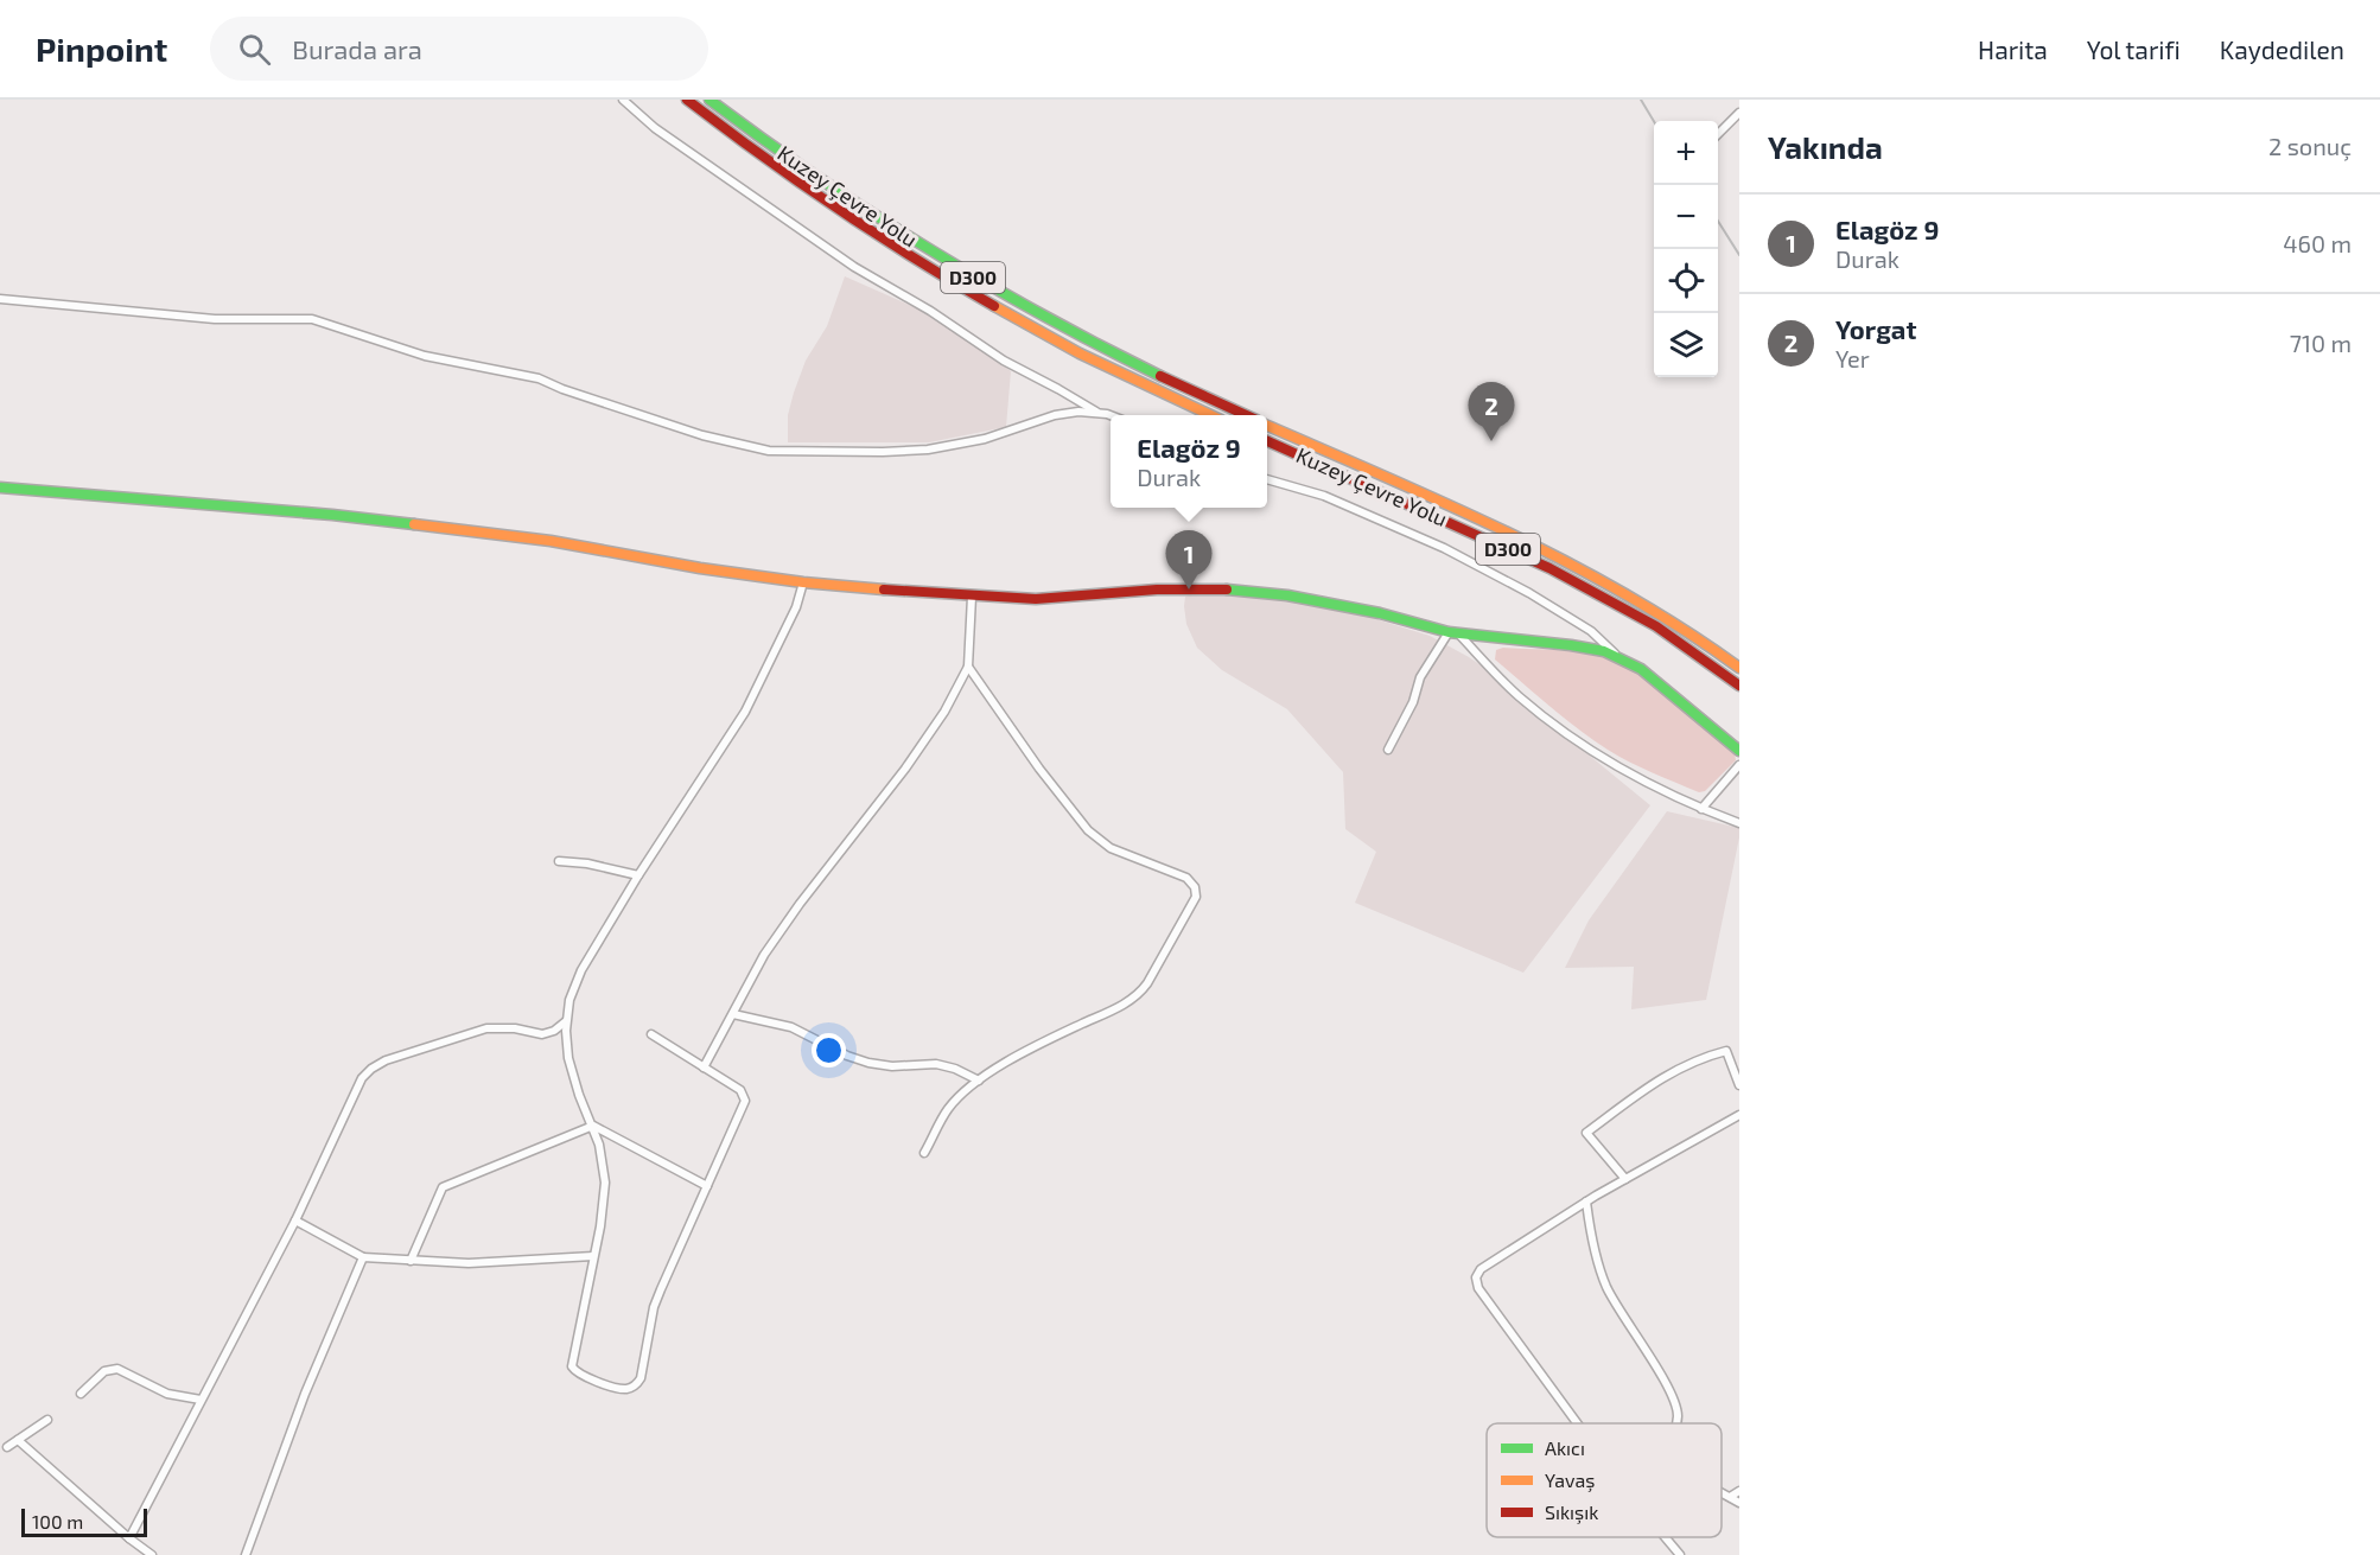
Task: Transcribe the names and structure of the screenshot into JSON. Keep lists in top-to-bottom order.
{
  "streets": {
    "main road": ["Kuzey Çevre Yolu", "D300"]
  },
  "legend": ["Akıcı", "Yavaş", "Sıkışık"],
  "scale_bar": "100 m",
  "page": {
    "header": "Pinpoint",
    "search": "Burada ara",
    "nav": ["Harita", "Yol tarifi", "Kaydedilen"],
    "heading": ["Yakında", "2 sonuç"],
    "map_buttons": ["+", "−"],
    "list": [
      {
        "mark": "1",
        "name": "Elagöz 9",
        "note": "Durak",
        "value": "460 m"
      },
      {
        "mark": "2",
        "name": "Yorgat",
        "note": "Yer",
        "value": "710 m"
      }
    ],
    "pins": ["2", "1"],
    "popup": ["Elagöz 9", "Durak"],
    "scale": "100 m"
  }
}
